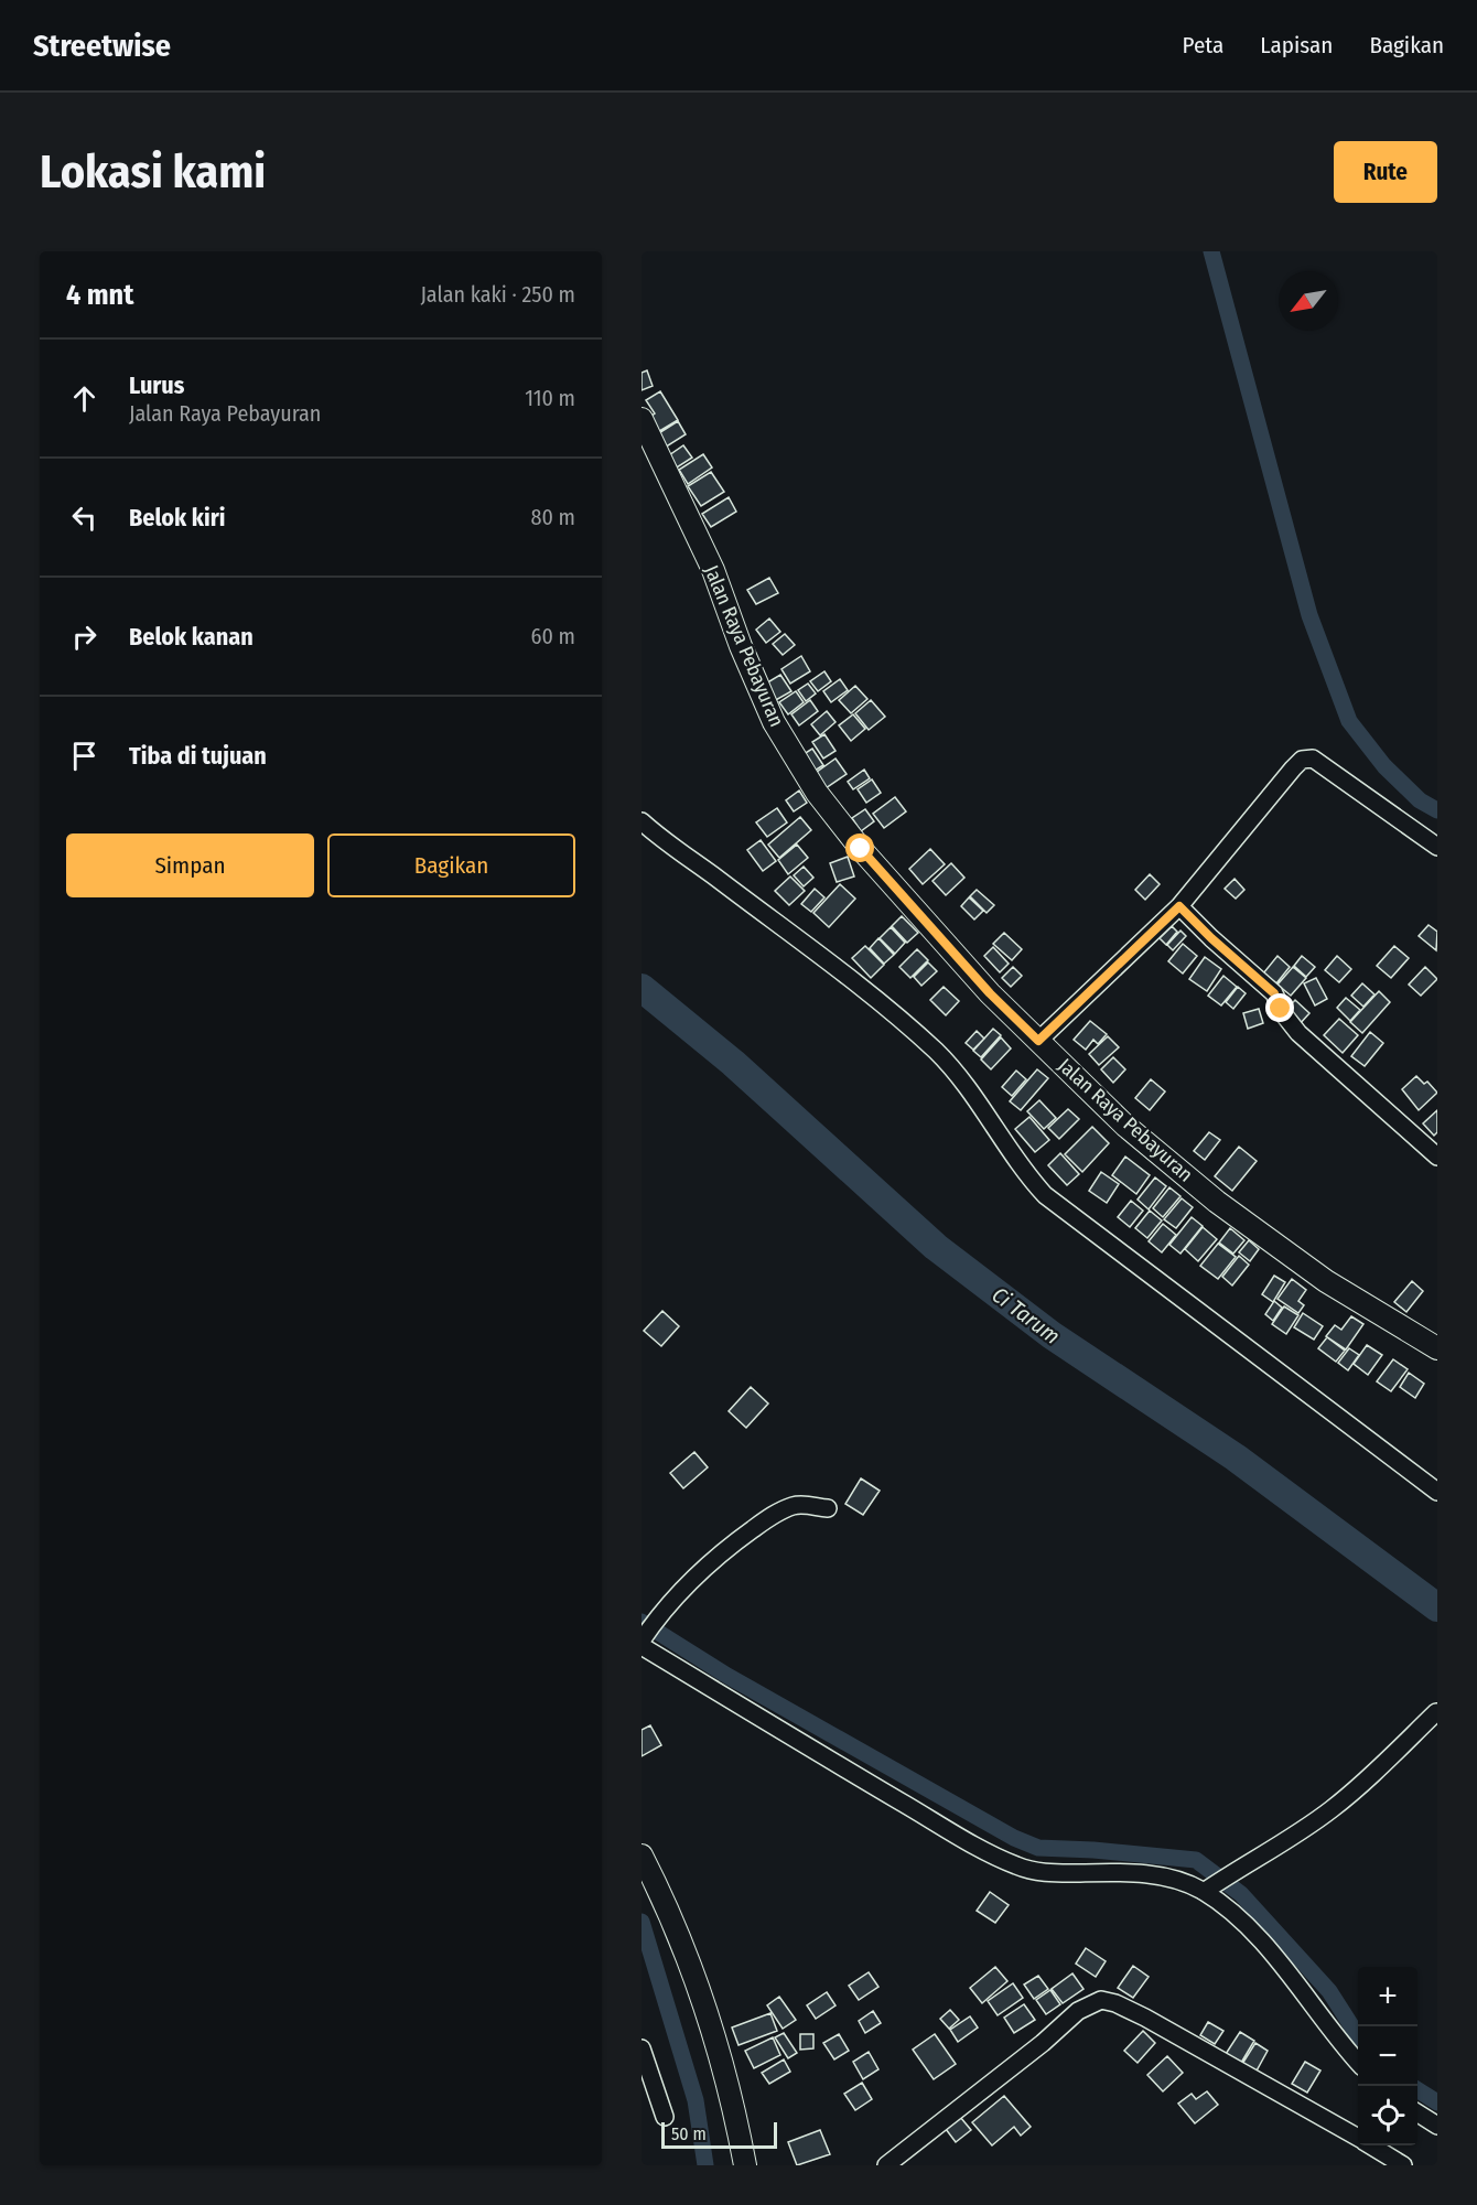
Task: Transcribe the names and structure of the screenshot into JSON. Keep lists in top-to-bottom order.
{
  "streets": {
    "main road": ["Jalan Raya Pebayuran"]
  },
  "water": ["Ci Tarum"],
  "scale_bar": "50 m",
  "north": "bottom left",
  "page": {
    "header": "Streetwise",
    "nav": ["Peta", "Lapisan", "Bagikan"],
    "buttons": [
      "Rute",
      ["Simpan", "Bagikan"]
    ],
    "title": "Lokasi kami",
    "heading": ["4 mnt", "Jalan kaki · 250 m"],
    "list": [
      ["Lurus", "Jalan Raya Pebayuran", "110 m"],
      ["Belok kiri", "80 m"],
      ["Belok kanan", "60 m"],
      "Tiba di tujuan"
    ],
    "map_buttons": ["+", "−"],
    "scale": "50 m"
  }
}
